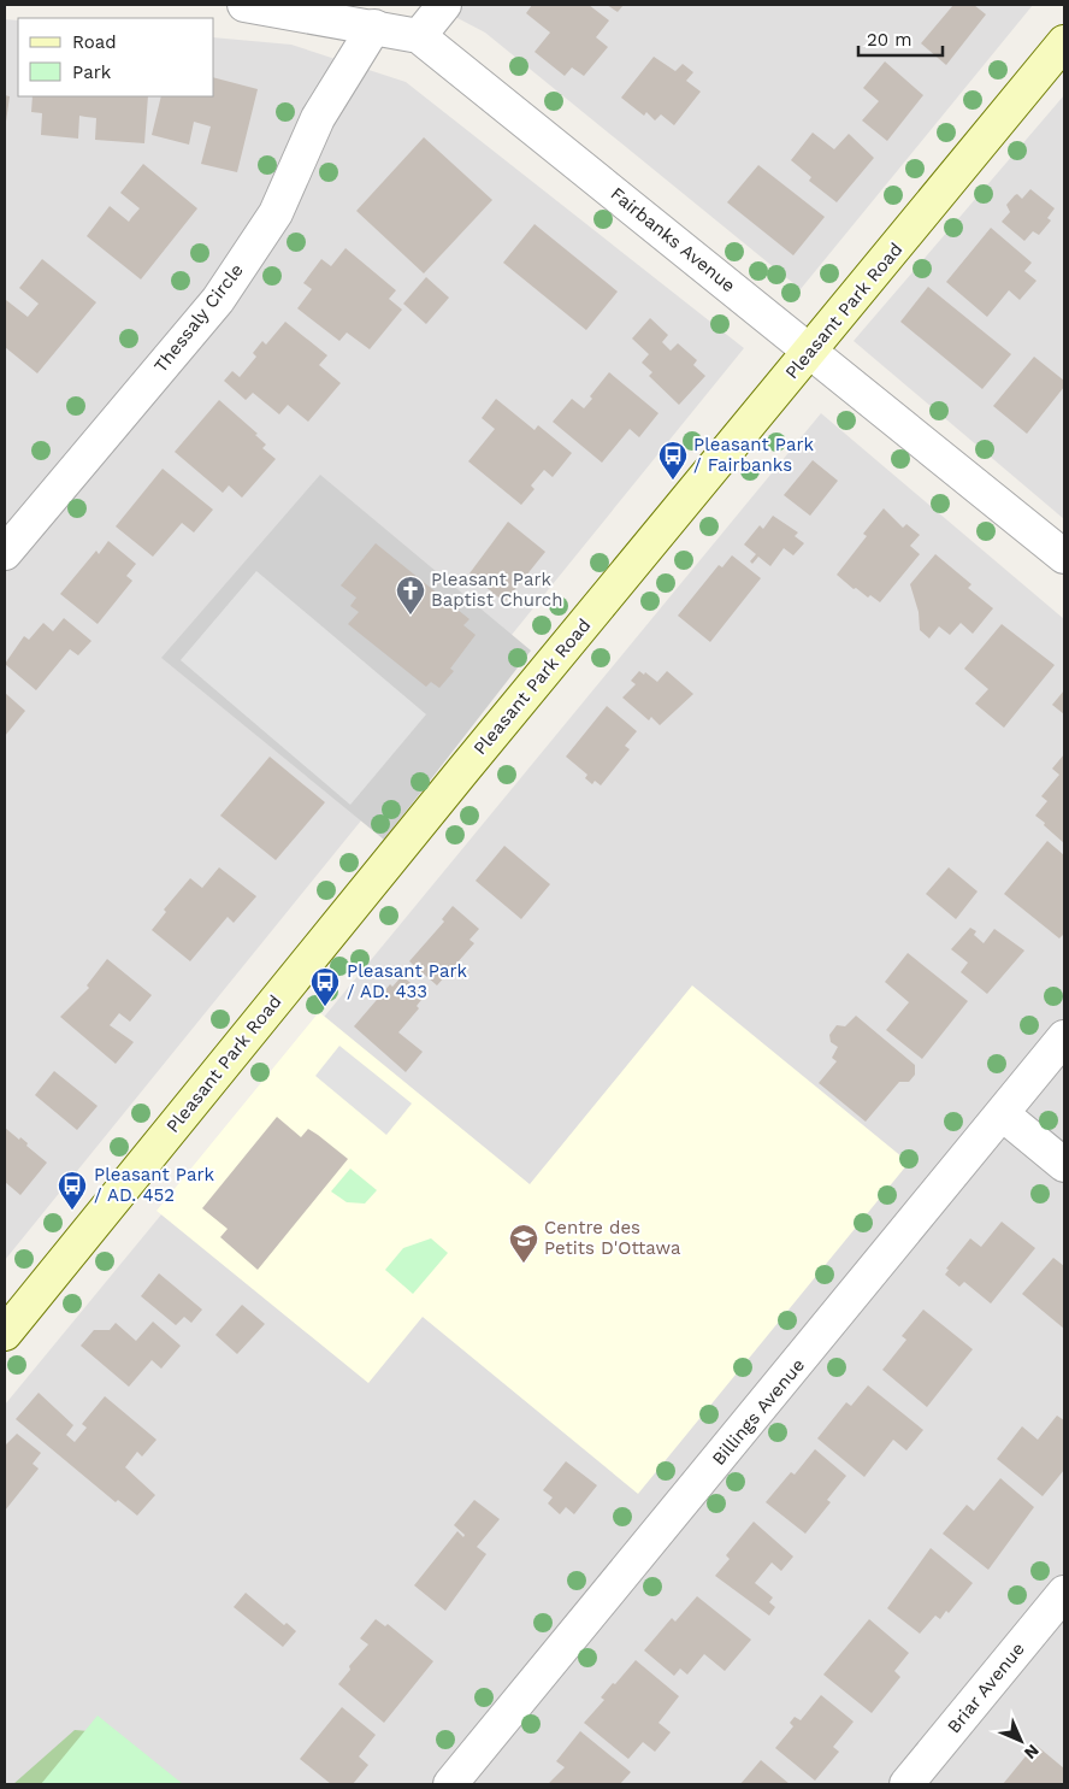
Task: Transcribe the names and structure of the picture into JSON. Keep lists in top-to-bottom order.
{
  "streets": {
    "street": [
      "Fairbanks Avenue",
      "Pleasant Park Road",
      "Thessaly Circle",
      "Billings Avenue",
      "Briar Avenue"
    ]
  },
  "crossings": [
    ["Fairbanks Avenue", "Pleasant Park Road"],
    ["Fairbanks Avenue", "Thessaly Circle"]
  ],
  "places": {
    "bus stop": ["Pleasant Park / Fairbanks", "Pleasant Park / AD. 433", "Pleasant Park / AD. 452"],
    "church": ["Pleasant Park Baptist Church"],
    "school or university": ["Centre des Petits D'Ottawa"]
  },
  "legend": ["Road", "Park"],
  "scale_bar": "20 m",
  "north": "bottom right"
}
